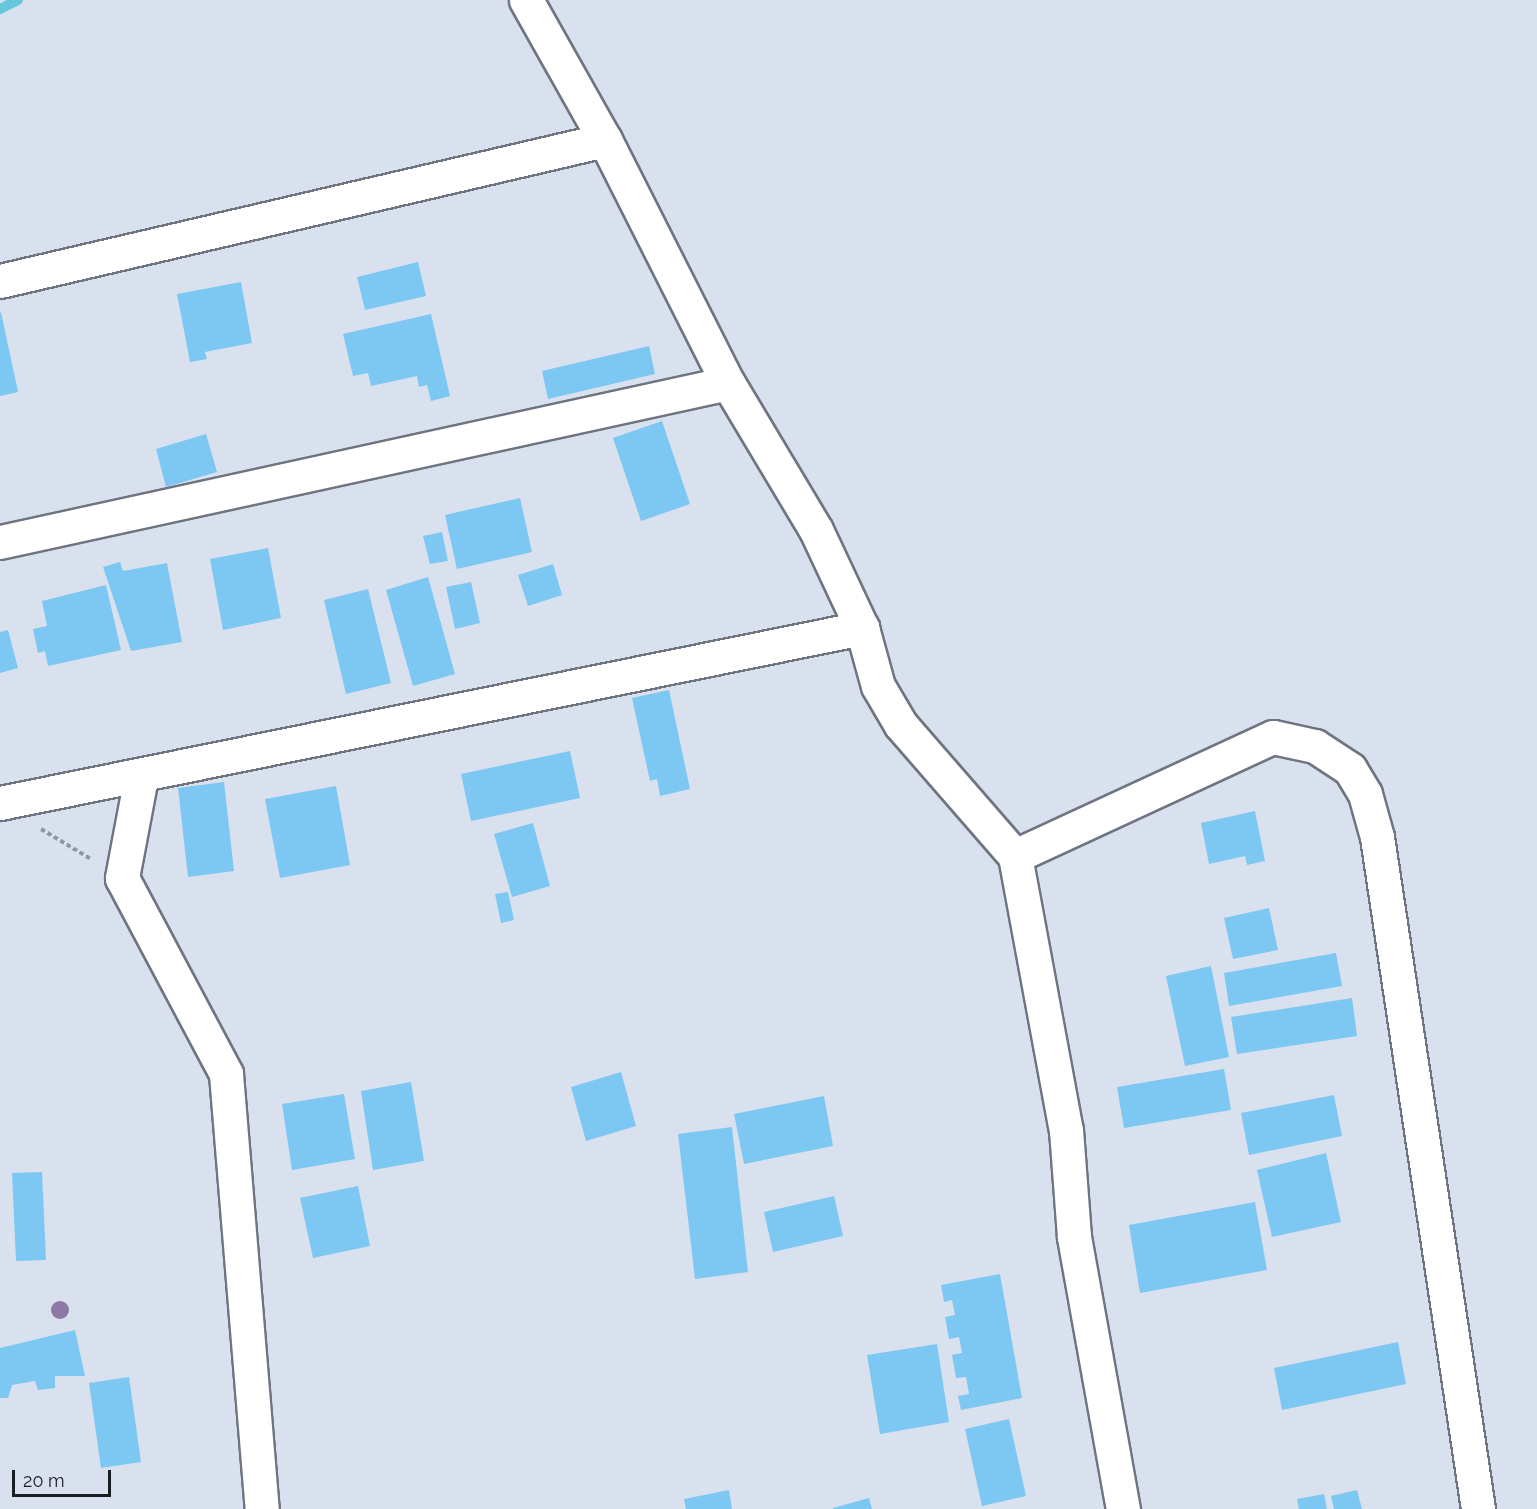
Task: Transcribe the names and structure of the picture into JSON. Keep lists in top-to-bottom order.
{
  "scale_bar": "20 m"
}
